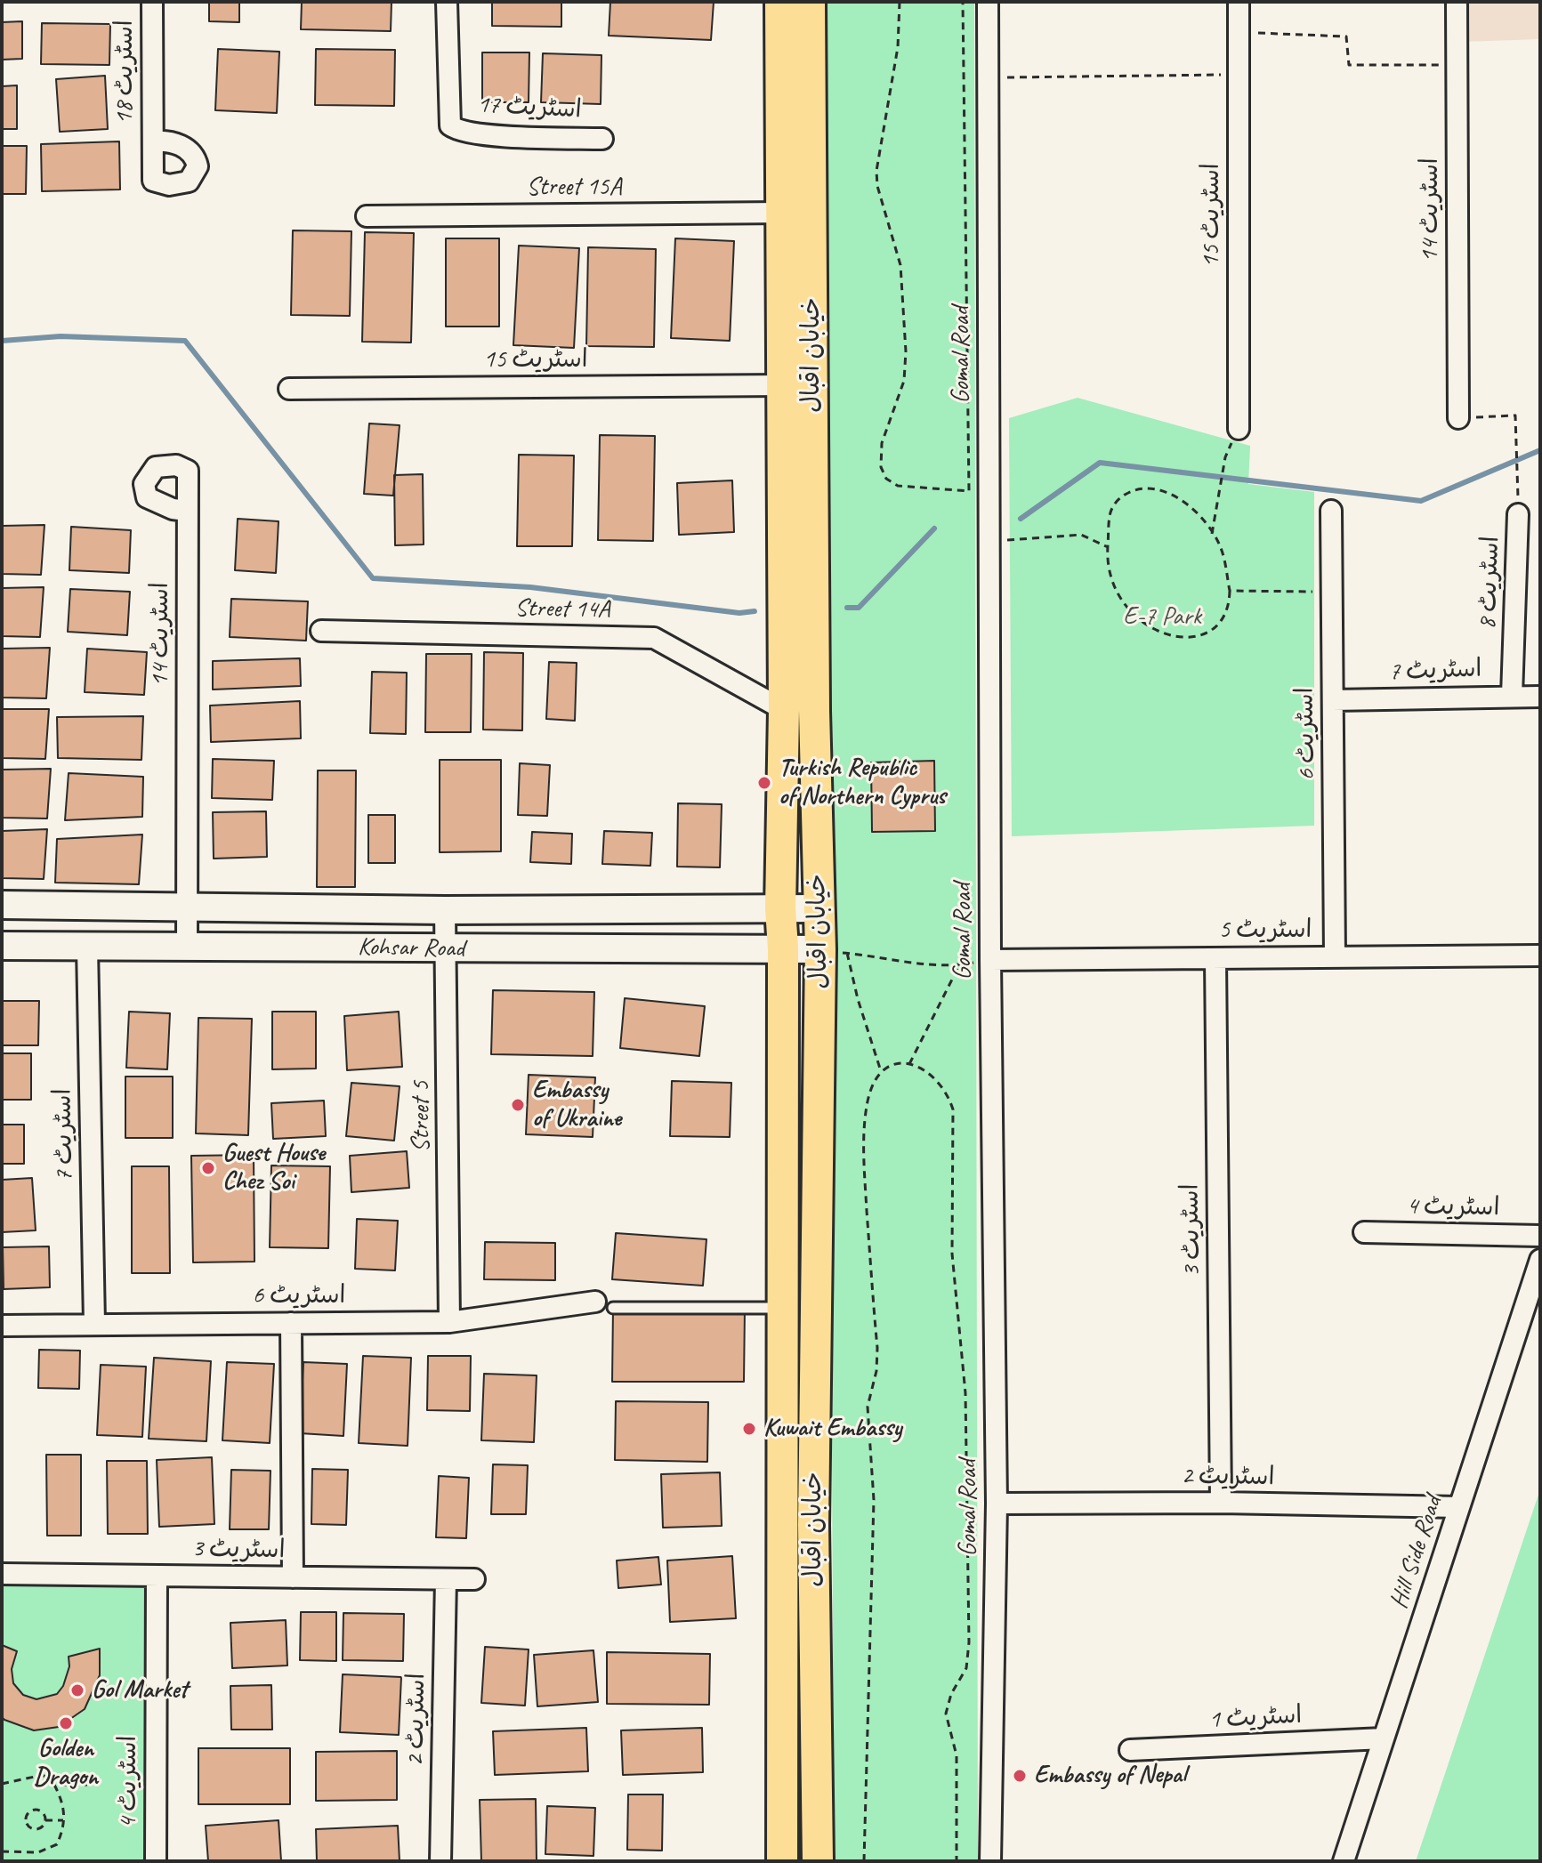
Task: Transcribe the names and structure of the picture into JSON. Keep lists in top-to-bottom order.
{
  "streets": {
    "main road": ["خیابان اقبال"],
    "street": [
      "اسٹریٹ 18",
      "اسٹریٹ 17",
      "Street 15A",
      "اسٹریٹ 14",
      "اسٹریٹ 15",
      "Gomal Road",
      "اسٹریٹ 8",
      "Street 14A",
      "اسٹریٹ 7",
      "اسٹریٹ 6",
      "اسٹریٹ 5",
      "Kohsar Road",
      "Street 5",
      "اسٹریٹ 4",
      "اسٹریٹ 3",
      "اسٹریٹ 2",
      "Hill Side Road",
      "اسٹریٹ 1"
    ]
  },
  "crossings": [
    ["Street 15A", "خیابان اقبال"],
    ["اسٹریٹ 14", "Kohsar Road"],
    ["اسٹریٹ 15", "خیابان اقبال"],
    ["خیابان اقبال", "Street 14A"],
    ["خیابان اقبال", "Kohsar Road"],
    ["Gomal Road", "اسٹریٹ 5"],
    ["Gomal Road", "اسٹریٹ 2"],
    ["اسٹریٹ 8", "اسٹریٹ 7"],
    ["اسٹریٹ 7", "اسٹریٹ 6"],
    ["اسٹریٹ 7", "Kohsar Road"],
    ["اسٹریٹ 6", "اسٹریٹ 5"],
    ["اسٹریٹ 6", "Street 5"],
    ["اسٹریٹ 5", "اسٹریٹ 3"],
    ["Kohsar Road", "Street 5"],
    ["اسٹریٹ 4", "اسٹریٹ 3"],
    ["اسٹریٹ 3", "اسٹریٹ 2"],
    ["اسٹریٹ 2", "Hill Side Road"],
    ["Hill Side Road", "اسٹریٹ 1"]
  ],
  "parks": ["E-7 Park"],
  "places": [
    "Turkish Republic of Northern Cyprus",
    "Embassy of Ukraine",
    "Guest House Chez Soi",
    "Kuwait Embassy",
    "Gol Market",
    "Golden Dragon",
    "Embassy of Nepal"
  ]
}
